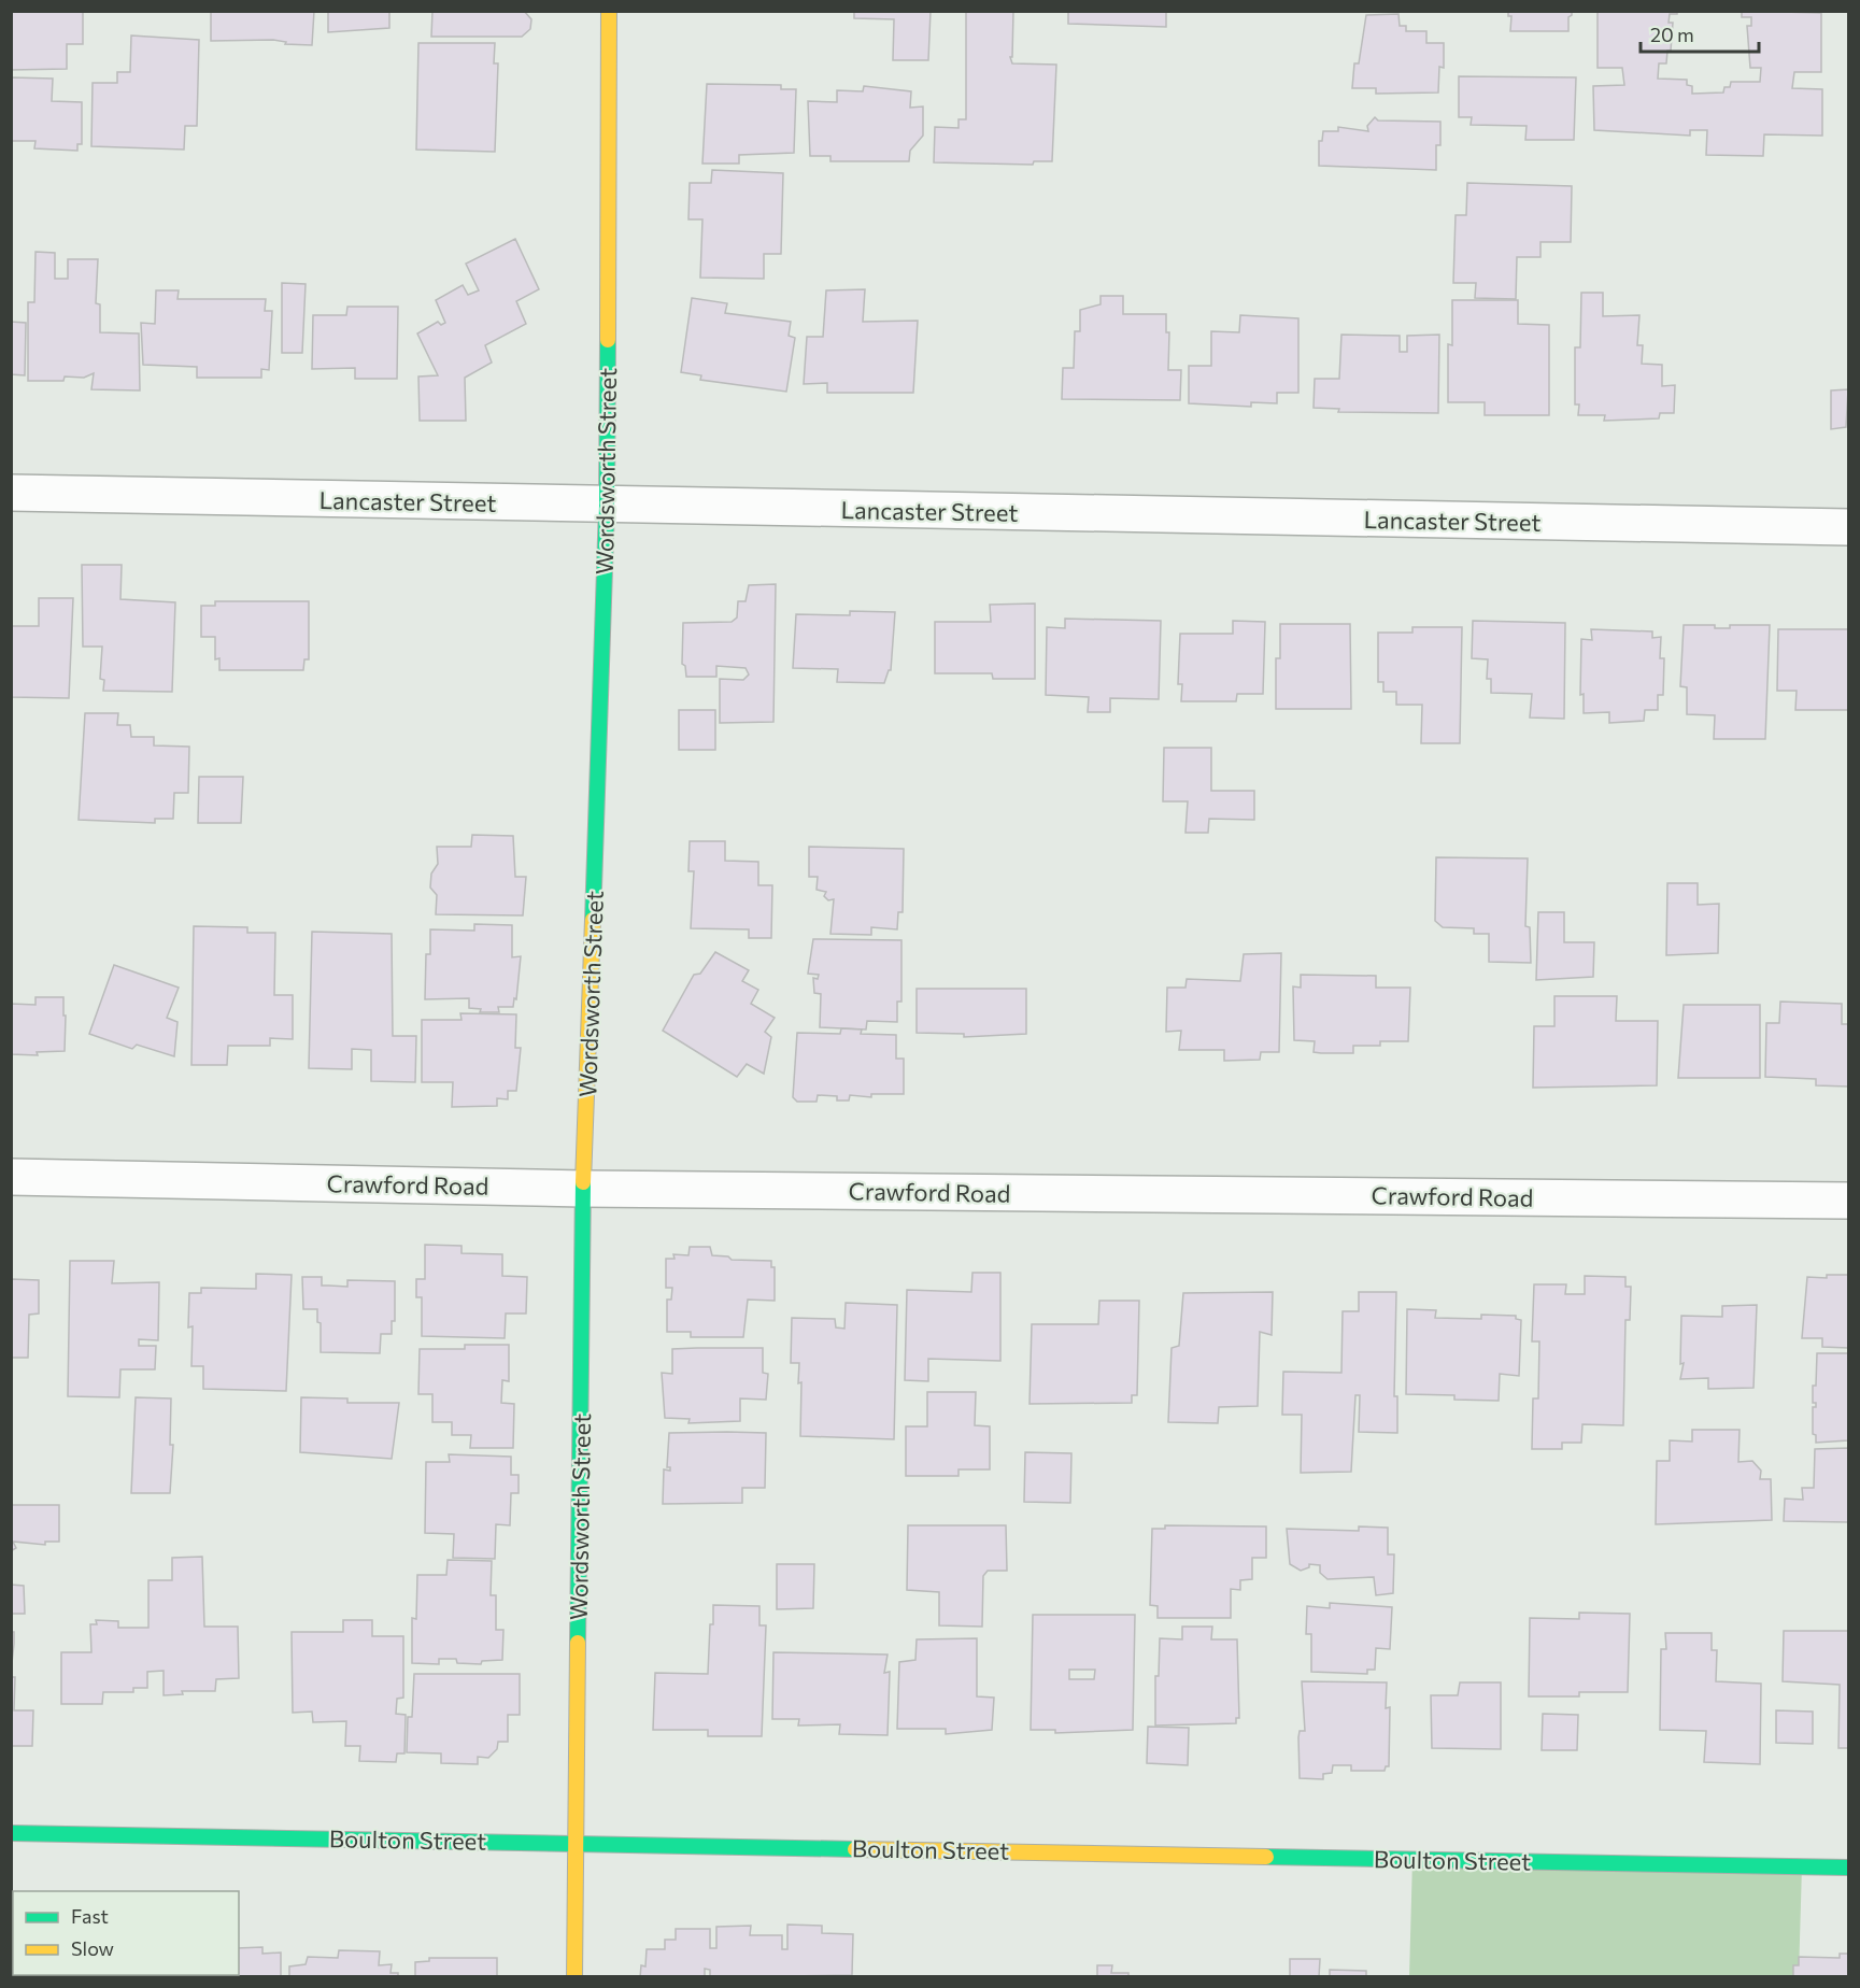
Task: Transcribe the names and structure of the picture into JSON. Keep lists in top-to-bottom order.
{
  "streets": {
    "street": [
      "Wordsworth Street",
      "Lancaster Street",
      "Crawford Road",
      "Boulton Street"
    ]
  },
  "crossings": [
    ["Wordsworth Street", "Lancaster Street"],
    ["Wordsworth Street", "Crawford Road"],
    ["Wordsworth Street", "Boulton Street"]
  ],
  "legend": ["Fast", "Slow"],
  "scale_bar": "20 m"
}
